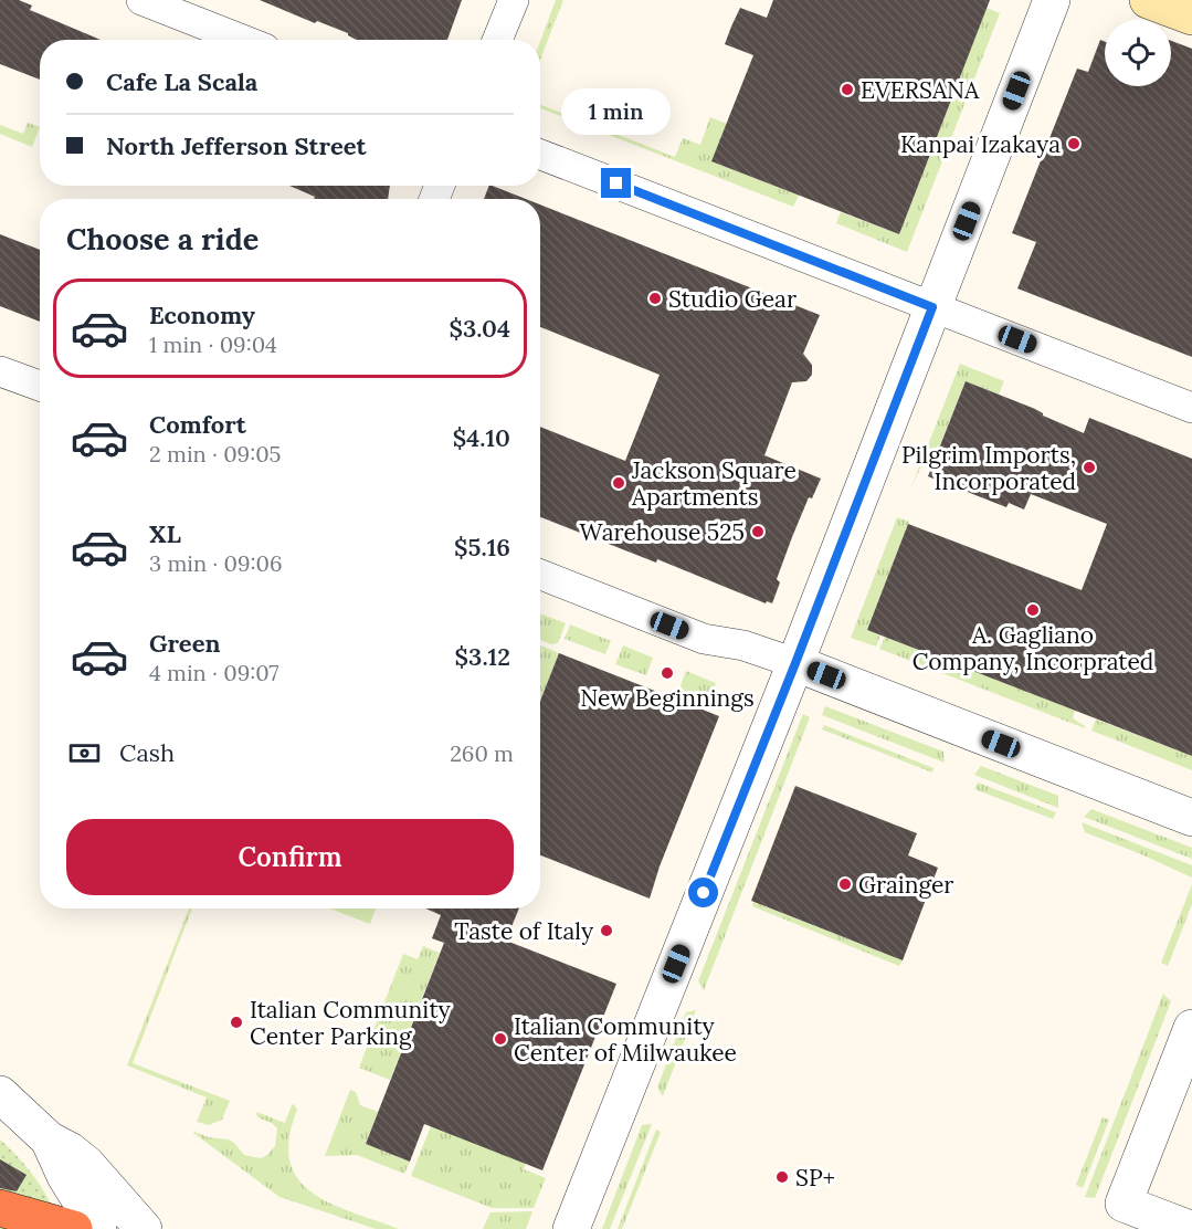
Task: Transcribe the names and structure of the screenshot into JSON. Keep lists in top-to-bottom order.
{
  "places": [
    "EVERSANA",
    "Kanpai Izakaya",
    "Studio Gear",
    "Pilgrim Imports, Incorporated",
    "Jackson Square Apartments",
    "Warehouse 525",
    "A. Gagliano Company, Incorprated",
    "New Beginnings",
    "Grainger",
    "Taste of Italy",
    "Italian Community Center Parking",
    "Italian Community Center of Milwaukee",
    "SP+"
  ],
  "page": {
    "banner": ["Cafe La Scala", "North Jefferson Street"],
    "bubble": "1 min",
    "heading": "Choose a ride",
    "list": [
      {
        "name": "Economy",
        "note": "1 min · 09:04",
        "value": "$3.04"
      },
      {
        "name": "Comfort",
        "note": "2 min · 09:05",
        "value": "$4.10"
      },
      {
        "name": "XL",
        "note": "3 min · 09:06",
        "value": "$5.16"
      },
      {
        "name": "Green",
        "note": "4 min · 09:07",
        "value": "$3.12"
      }
    ],
    "pay": ["Cash", "260 m"],
    "buttons": "Confirm"
  }
}
